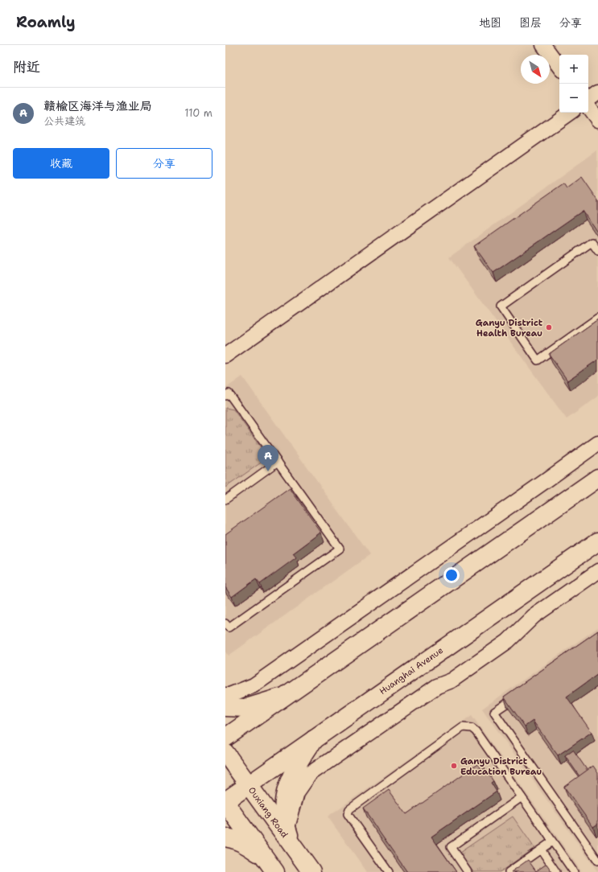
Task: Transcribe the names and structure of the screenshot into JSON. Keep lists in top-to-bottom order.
{
  "streets": {
    "main road": ["Huanghai Avenue", "Ouxiang Road"]
  },
  "crossings": [
    ["Huanghai Avenue", "Ouxiang Road"]
  ],
  "places": ["Ganyu District Health Bureau", "Ganyu District Education Bureau"],
  "north": "bottom right",
  "page": {
    "header": "Roamly",
    "nav": ["地图", "图层", "分享"],
    "heading": "附近",
    "map_buttons": ["+", "−"],
    "list": [
      {
        "mark": "A",
        "name": "赣榆区海洋与渔业局",
        "note": "公共建筑",
        "value": "110 m"
      }
    ],
    "buttons": ["收藏", "分享"],
    "pins": "A"
  }
}
